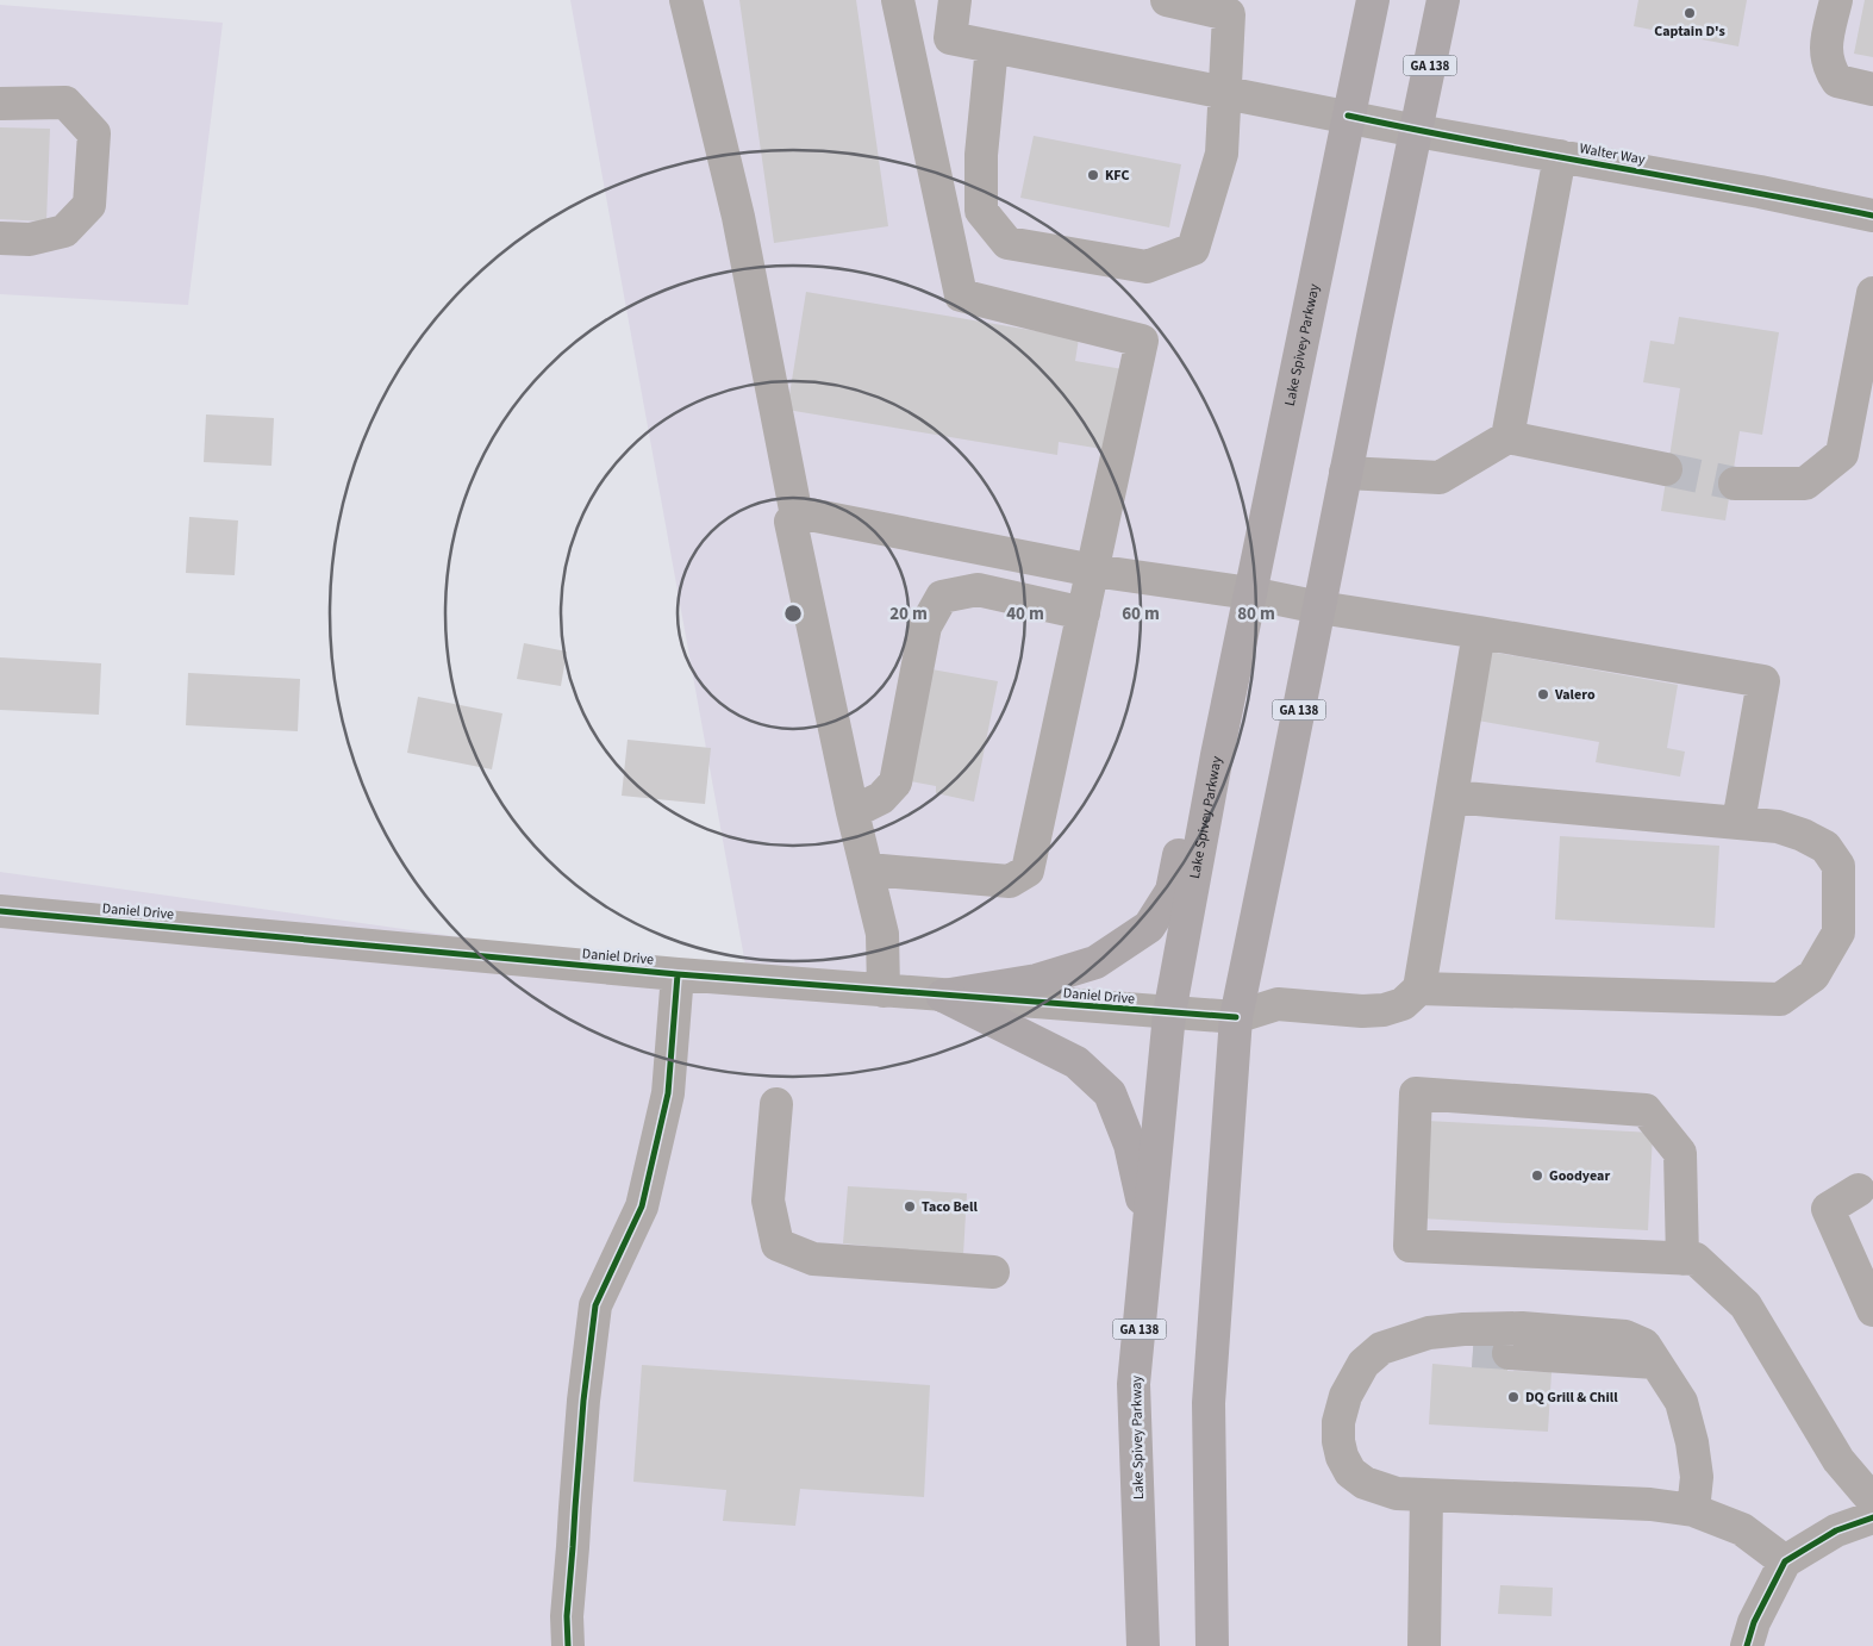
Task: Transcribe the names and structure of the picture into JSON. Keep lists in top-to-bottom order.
{
  "streets": {
    "highway": ["GA 138", "Lake Spivey Parkway"],
    "street": ["Walter Way", "Daniel Drive"]
  },
  "crossings": [
    ["GA 138", "Walter Way"],
    ["GA 138", "Daniel Drive"],
    ["Walter Way", "Lake Spivey Parkway"],
    ["Lake Spivey Parkway", "Daniel Drive"]
  ],
  "places": [
    "Captain D's",
    "KFC",
    "Valero",
    "Goodyear",
    "Taco Bell",
    "DQ Grill & Chill"
  ],
  "rings": [
    "20 m",
    "40 m",
    "60 m",
    "80 m"
  ]
}
